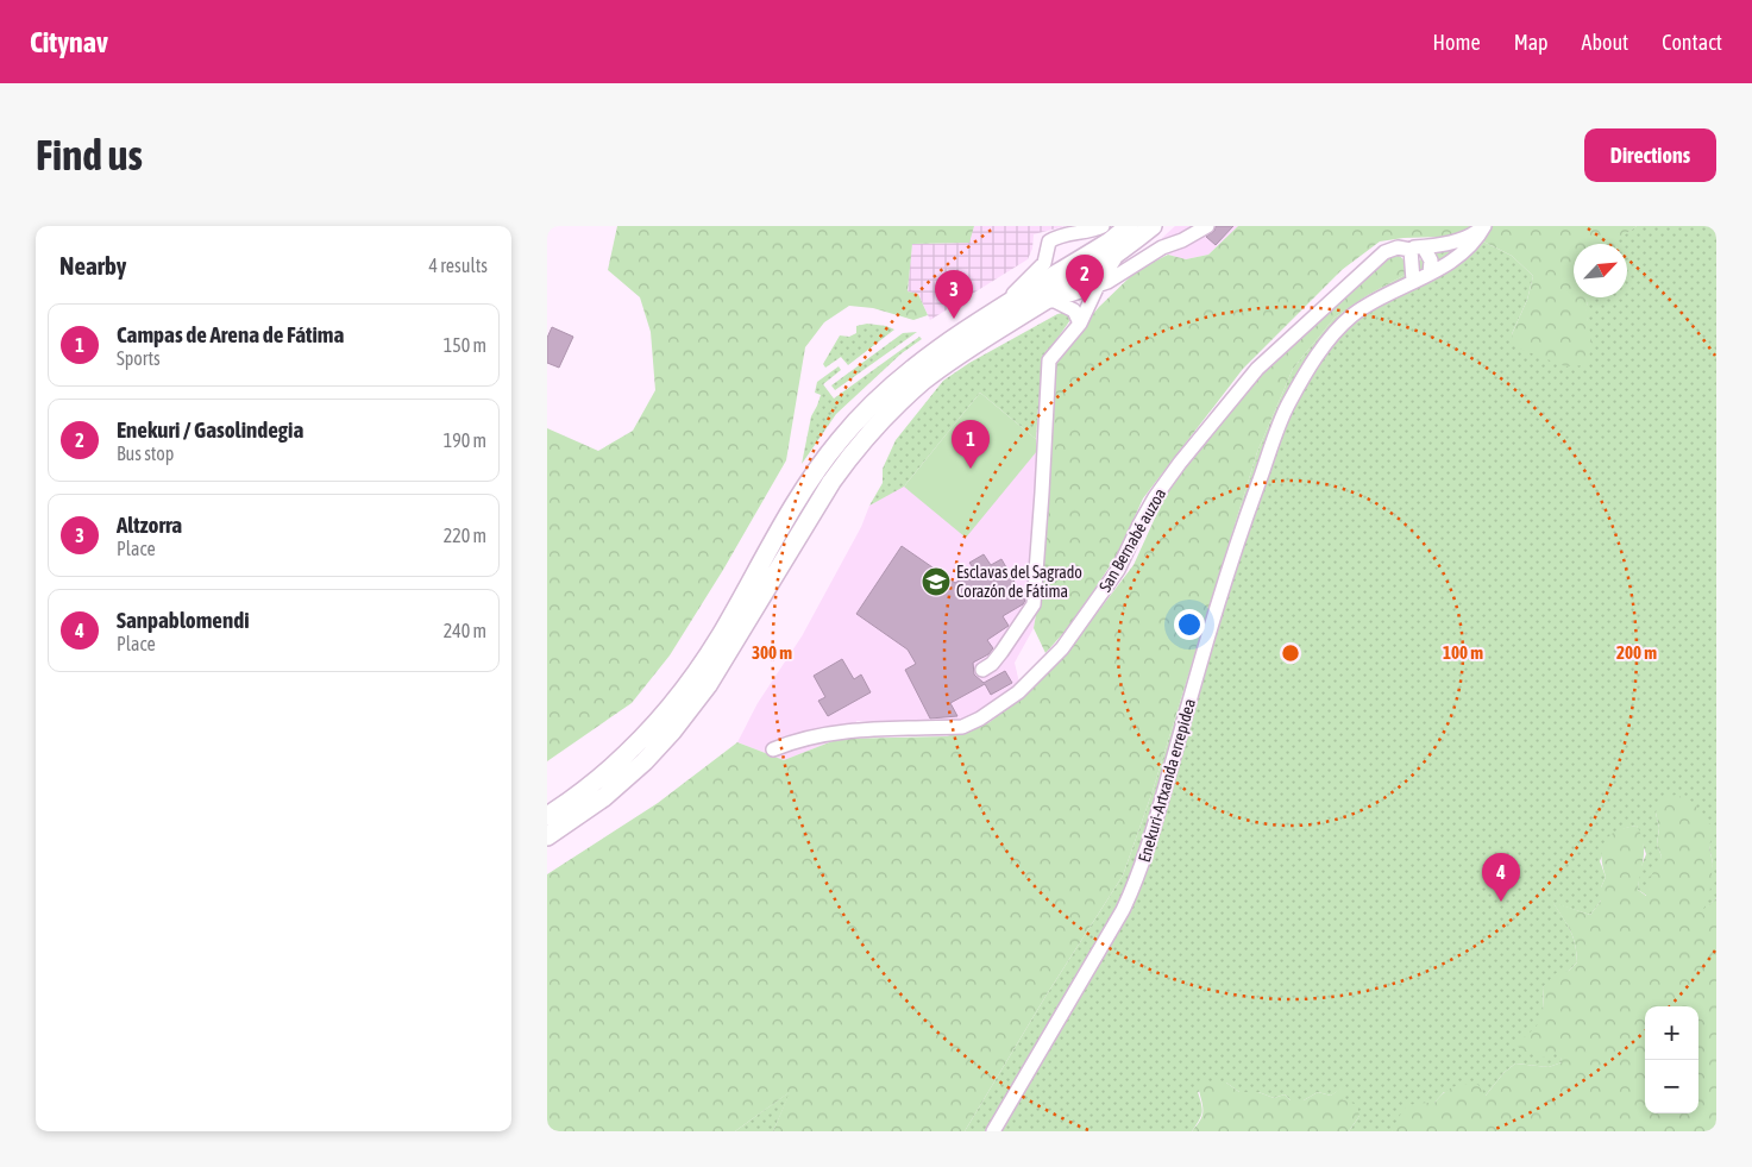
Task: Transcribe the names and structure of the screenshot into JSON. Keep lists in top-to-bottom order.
{
  "streets": {
    "street": ["San Bernabé auzoa", "Enekuri-Artxanda errepidea"]
  },
  "crossings": [
    ["San Bernabé auzoa", "Enekuri-Artxanda errepidea"]
  ],
  "places": {
    "school or university": ["Esclavas del Sagrado Corazón de Fátima"]
  },
  "north": "top right",
  "page": {
    "header": "Citynav",
    "nav": [
      "Home",
      "Map",
      "About",
      "Contact"
    ],
    "buttons": "Directions",
    "title": "Find us",
    "heading": ["Nearby", "4 results"],
    "pins": [
      "2",
      "3",
      "1",
      "4"
    ],
    "list": [
      {
        "mark": "1",
        "name": "Campas de Arena de Fátima",
        "note": "Sports",
        "value": "150 m"
      },
      {
        "mark": "2",
        "name": "Enekuri / Gasolindegia",
        "note": "Bus stop",
        "value": "190 m"
      },
      {
        "mark": "3",
        "name": "Altzorra",
        "note": "Place",
        "value": "220 m"
      },
      {
        "mark": "4",
        "name": "Sanpablomendi",
        "note": "Place",
        "value": "240 m"
      }
    ],
    "map_buttons": ["+", "−"]
  },
  "rings": ["100 m", "200 m", "300 m"]
}
